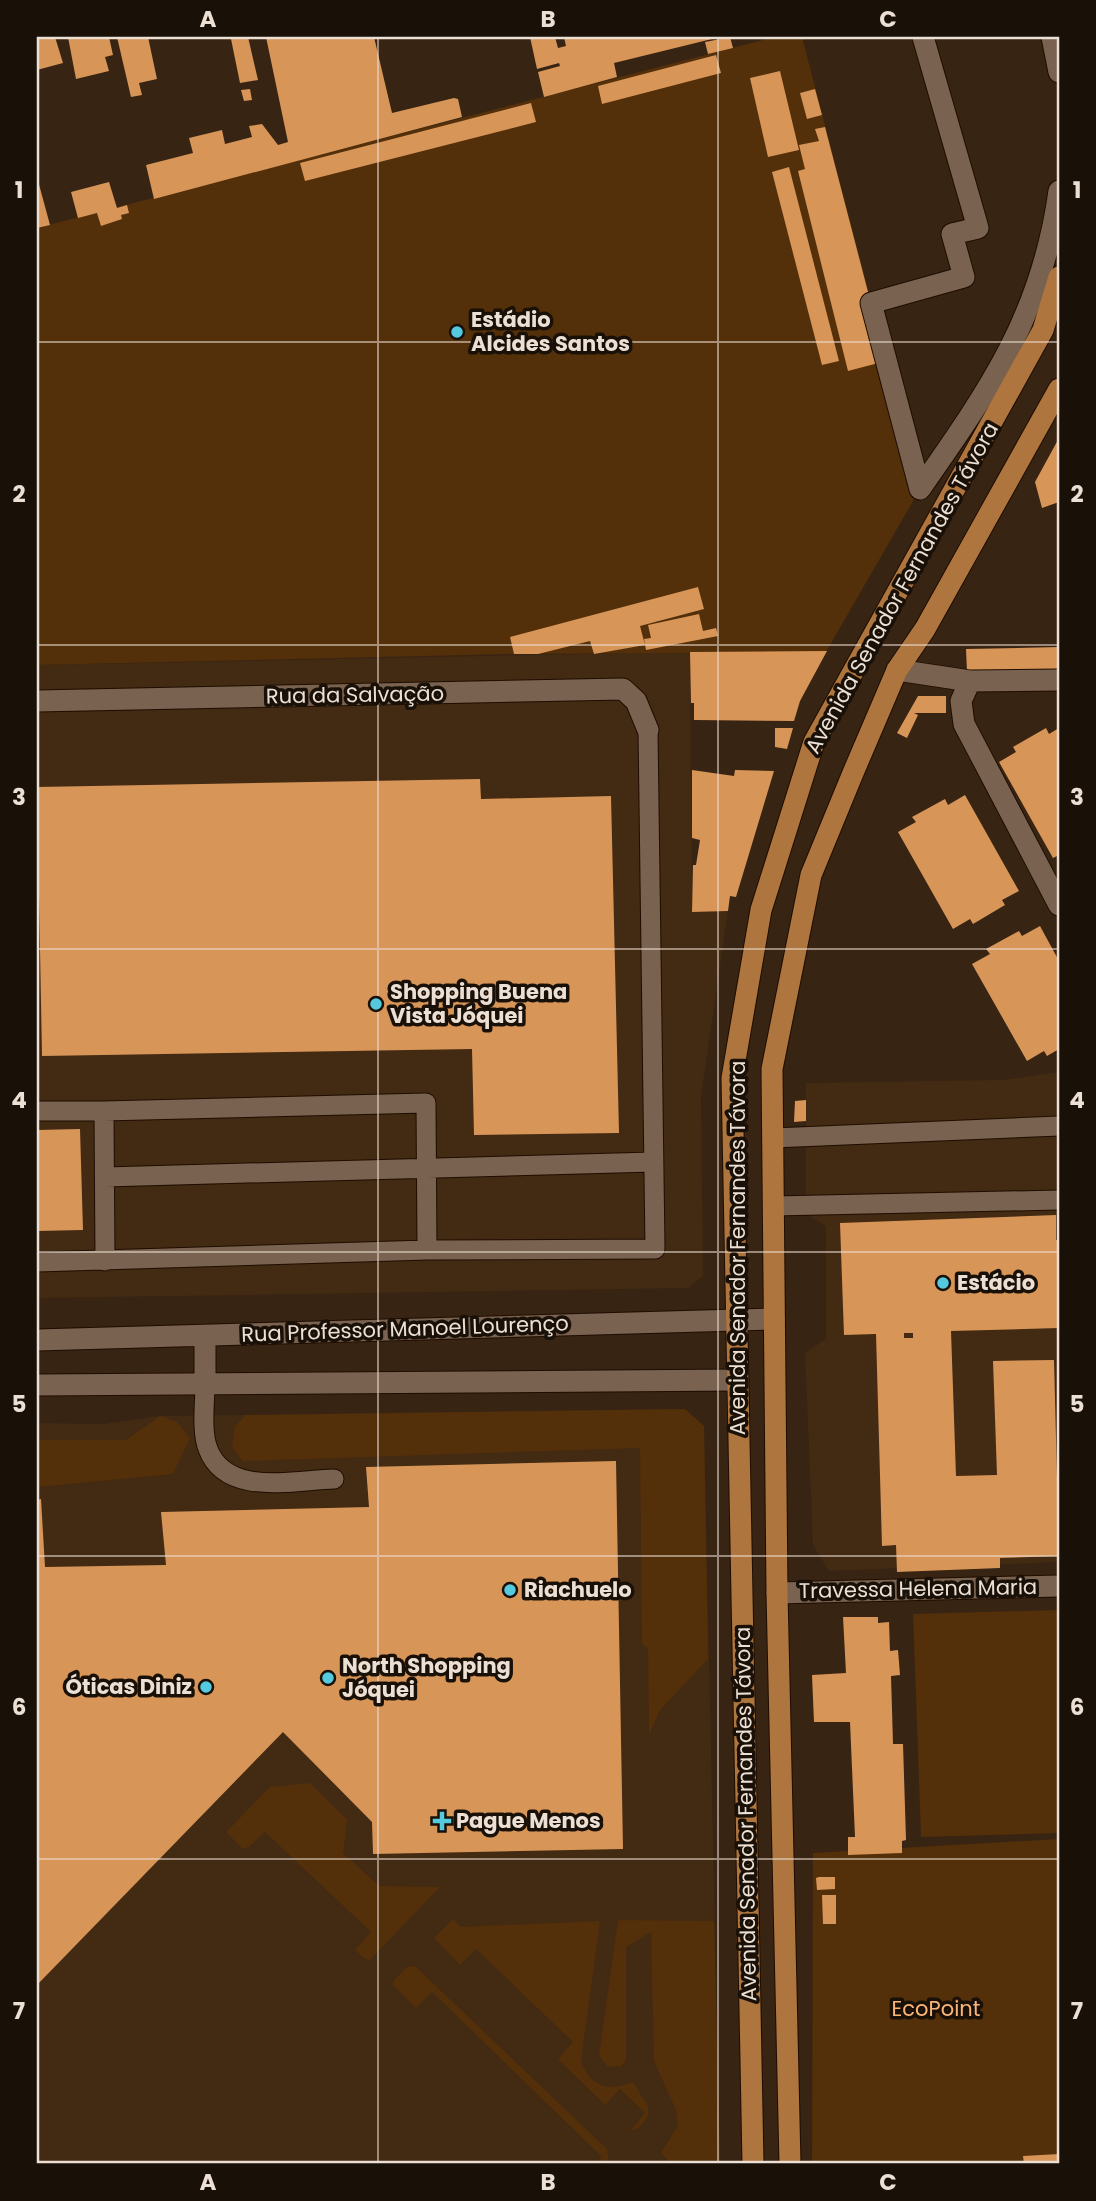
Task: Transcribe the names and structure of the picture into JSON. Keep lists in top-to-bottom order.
{
  "streets": {
    "main road": ["Avenida Senador Fernandes Távora"],
    "street": ["Rua da Salvação", "Rua Professor Manoel Lourenço", "Travessa Helena Maria"]
  },
  "crossings": [
    ["Avenida Senador Fernandes Távora", "Rua Professor Manoel Lourenço"],
    ["Avenida Senador Fernandes Távora", "Travessa Helena Maria"]
  ],
  "parks": ["EcoPoint"],
  "places": {
    "other": [
      "Estádio Alcides Santos",
      "Shopping Buena Vista Jóquei",
      "Estácio",
      "Riachuelo",
      "North Shopping Jóquei",
      "Óticas Diniz"
    ],
    "health": ["Pague Menos"]
  },
  "grid": {
    "columns": ["A", "B", "C"],
    "rows": [
      "1",
      "2",
      "3",
      "4",
      "5",
      "6",
      "7"
    ]
  }
}
